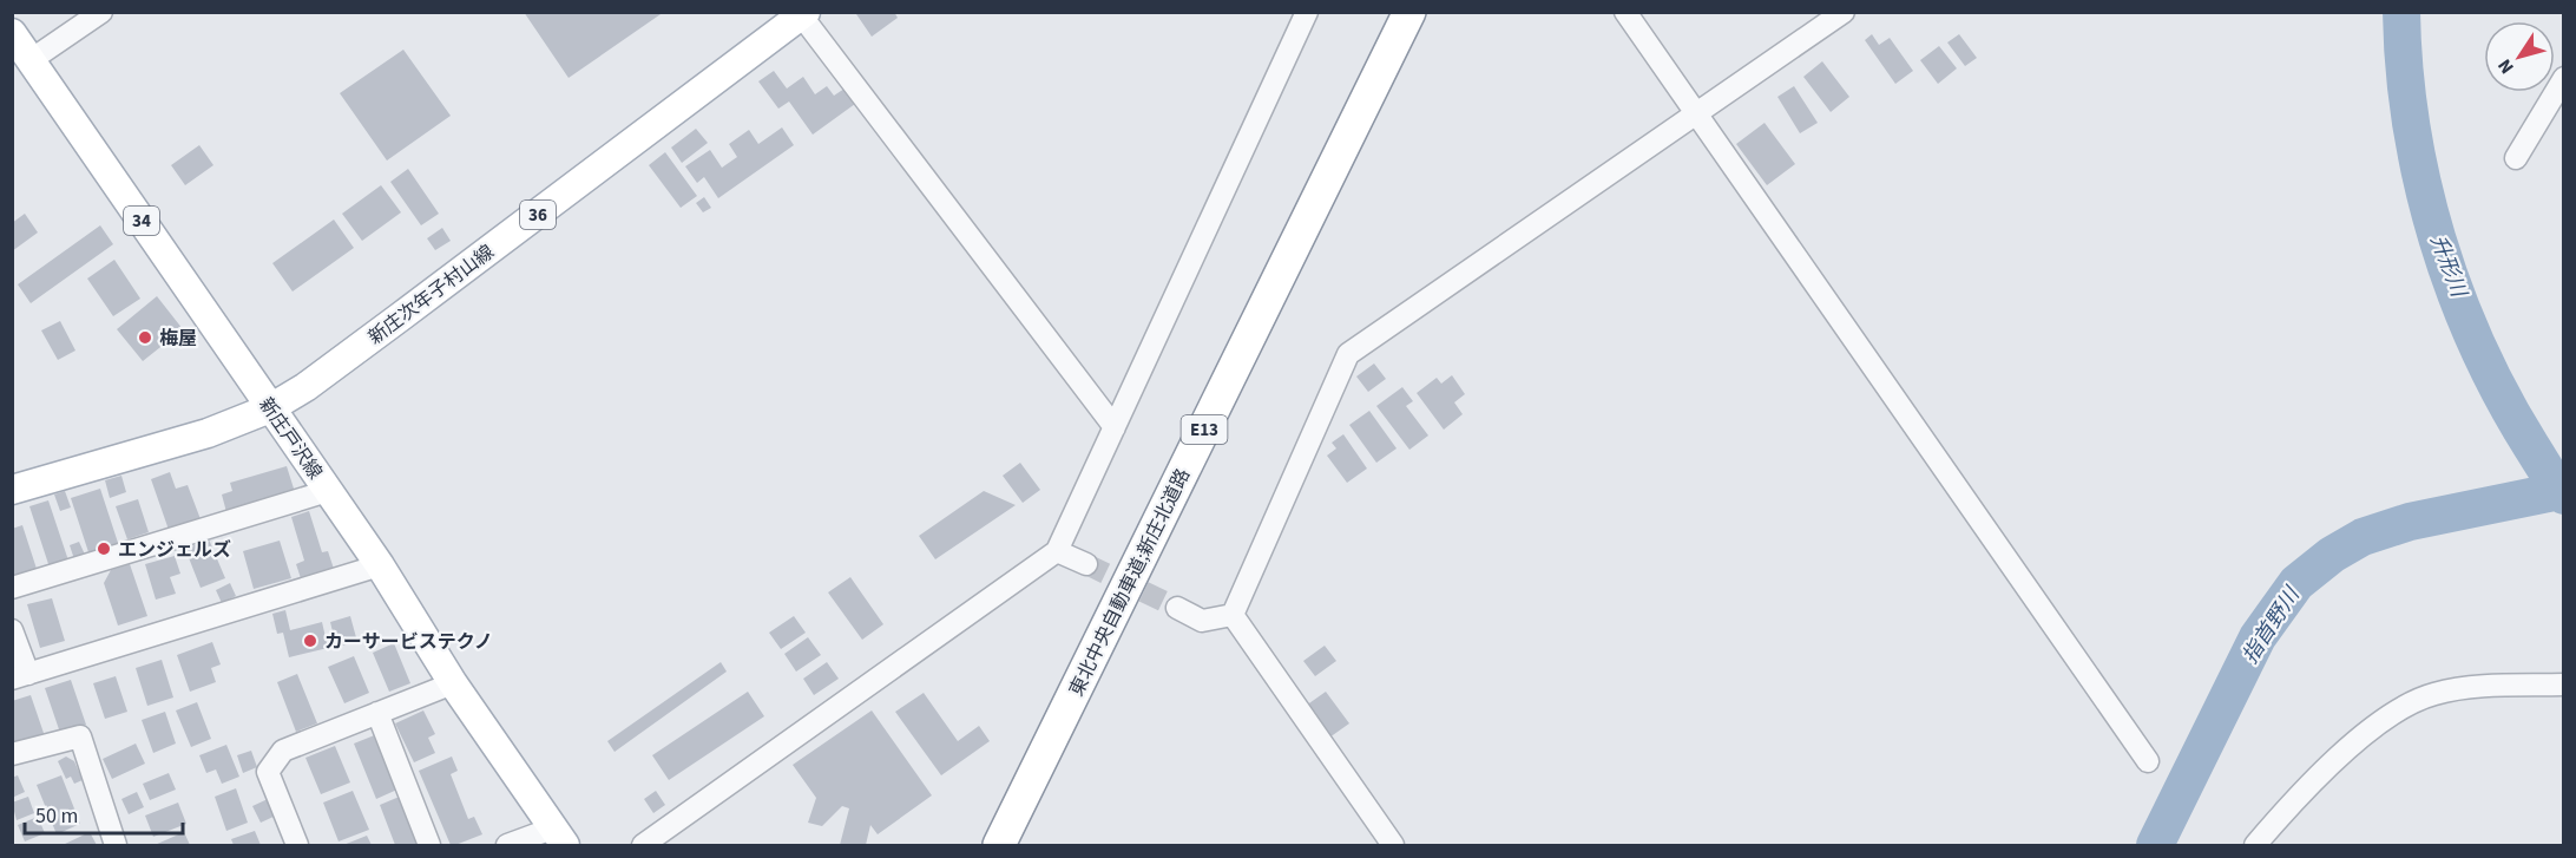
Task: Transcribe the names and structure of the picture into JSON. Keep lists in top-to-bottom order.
{
  "streets": {
    "highway": ["E13", "東北中央自動車道;新庄北道路"],
    "main road": [
      "36",
      "34",
      "新庄次年子村山線",
      "新庄戸沢線"
    ]
  },
  "crossings": [
    ["新庄次年子村山線", "新庄戸沢線"]
  ],
  "water": ["升形川", "指首野川"],
  "places": ["梅屋", "エンジェルズ", "カーサービステクノ"],
  "scale_bar": "50 m",
  "north": "bottom left"
}
